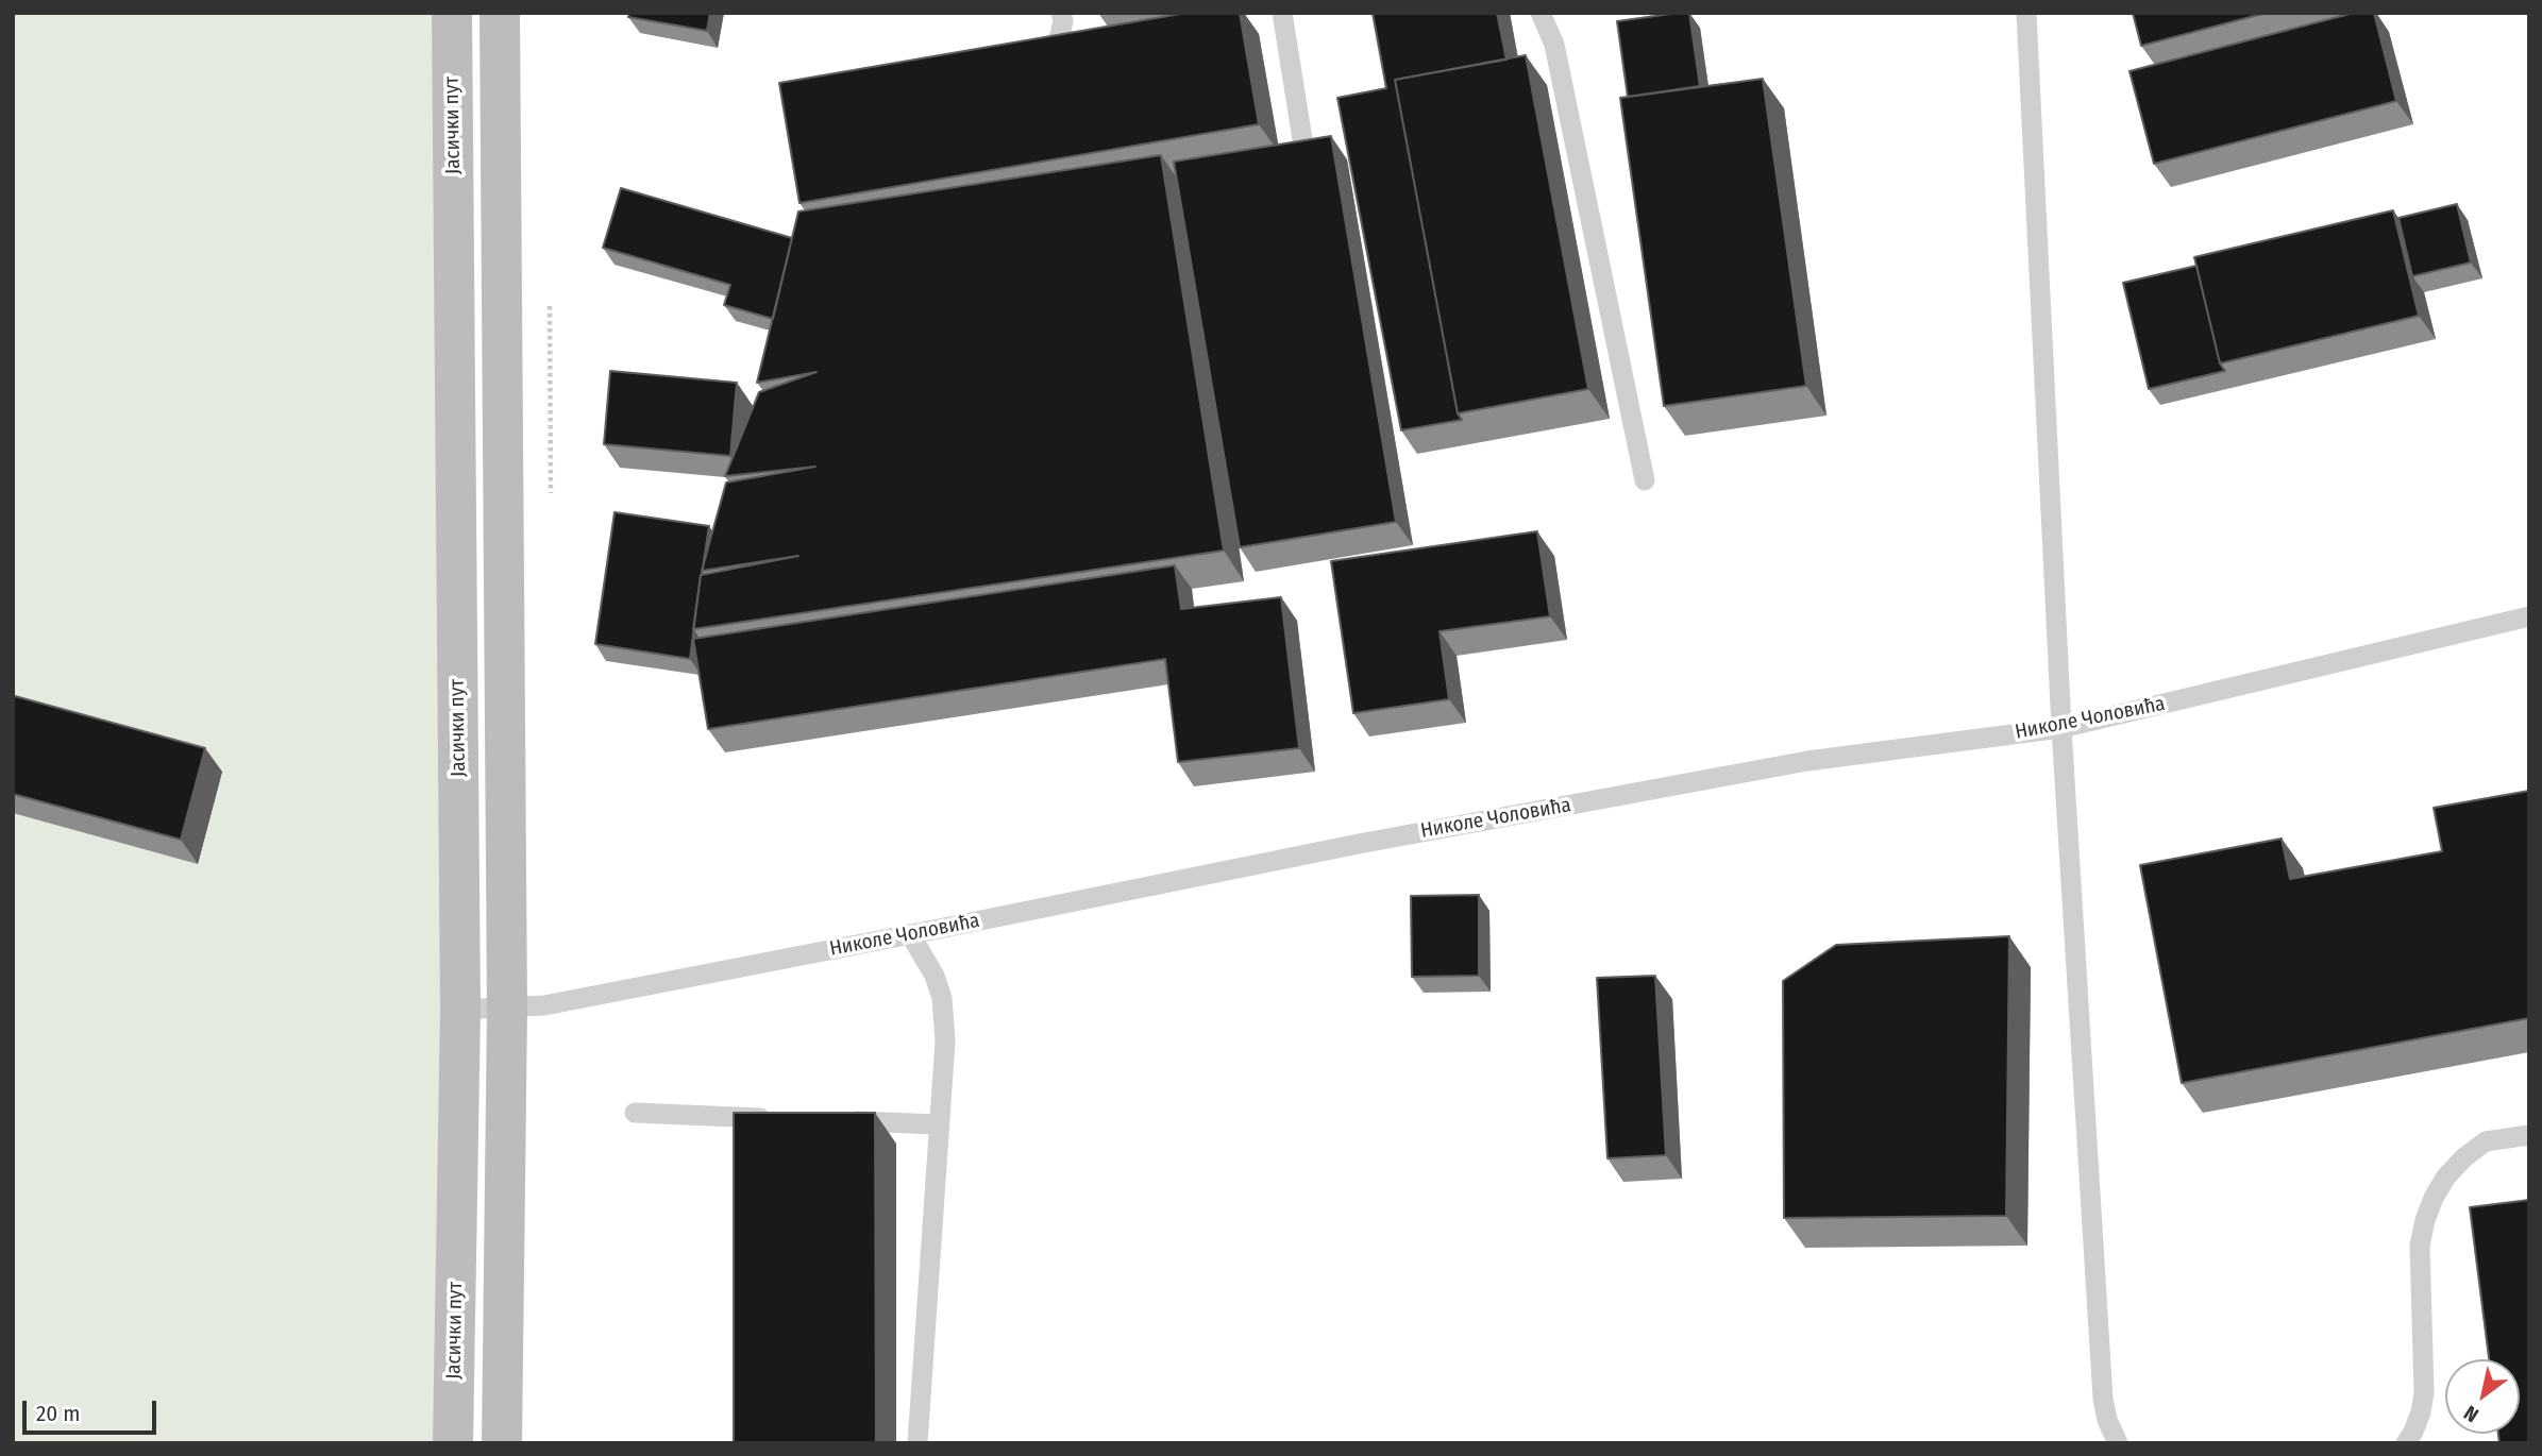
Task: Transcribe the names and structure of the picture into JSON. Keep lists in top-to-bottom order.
{
  "streets": {
    "main road": ["Јасички пут"],
    "lane": ["Николе Чоловића"]
  },
  "crossings": [
    ["Јасички пут", "Николе Чоловића"]
  ],
  "scale_bar": "20 m",
  "north": "bottom left"
}
